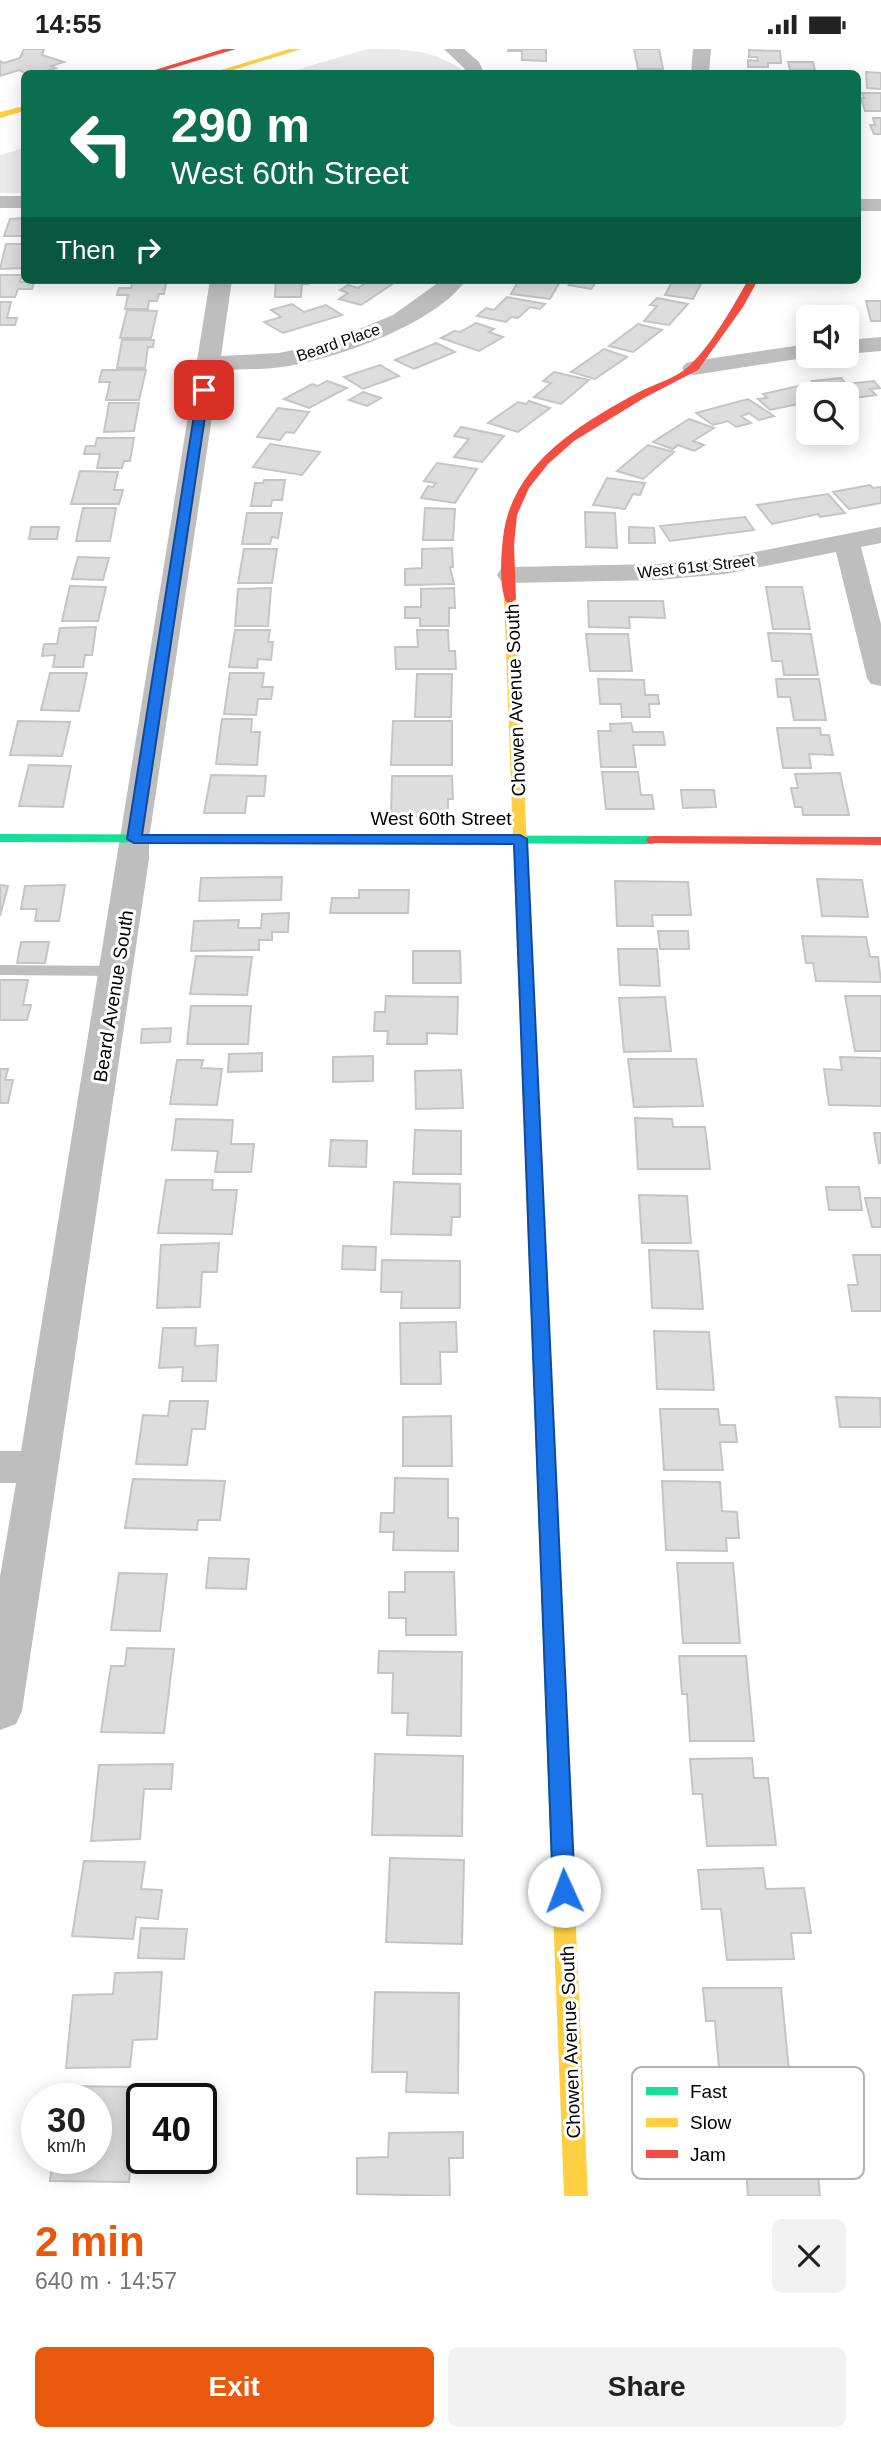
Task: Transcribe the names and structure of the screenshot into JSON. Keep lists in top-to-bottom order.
{
  "streets": {
    "main road": ["Chowen Avenue South", "West 60th Street"],
    "street": ["Beard Place", "West 61st Street", "Beard Avenue South"]
  },
  "crossings": [
    ["Beard Place", "Beard Avenue South"],
    ["West 61st Street", "Chowen Avenue South"],
    ["Chowen Avenue South", "West 60th Street"],
    ["West 60th Street", "Beard Avenue South"]
  ],
  "legend": ["Fast", "Slow", "Jam"],
  "page": {
    "status": "14:55",
    "turn": ["290 m", "West 60th Street"],
    "then": "Then",
    "speed": "30 km/h",
    "limit": "40",
    "heading": ["2 min", "640 m · 14:57"],
    "buttons": ["Exit", "Share"]
  }
}
